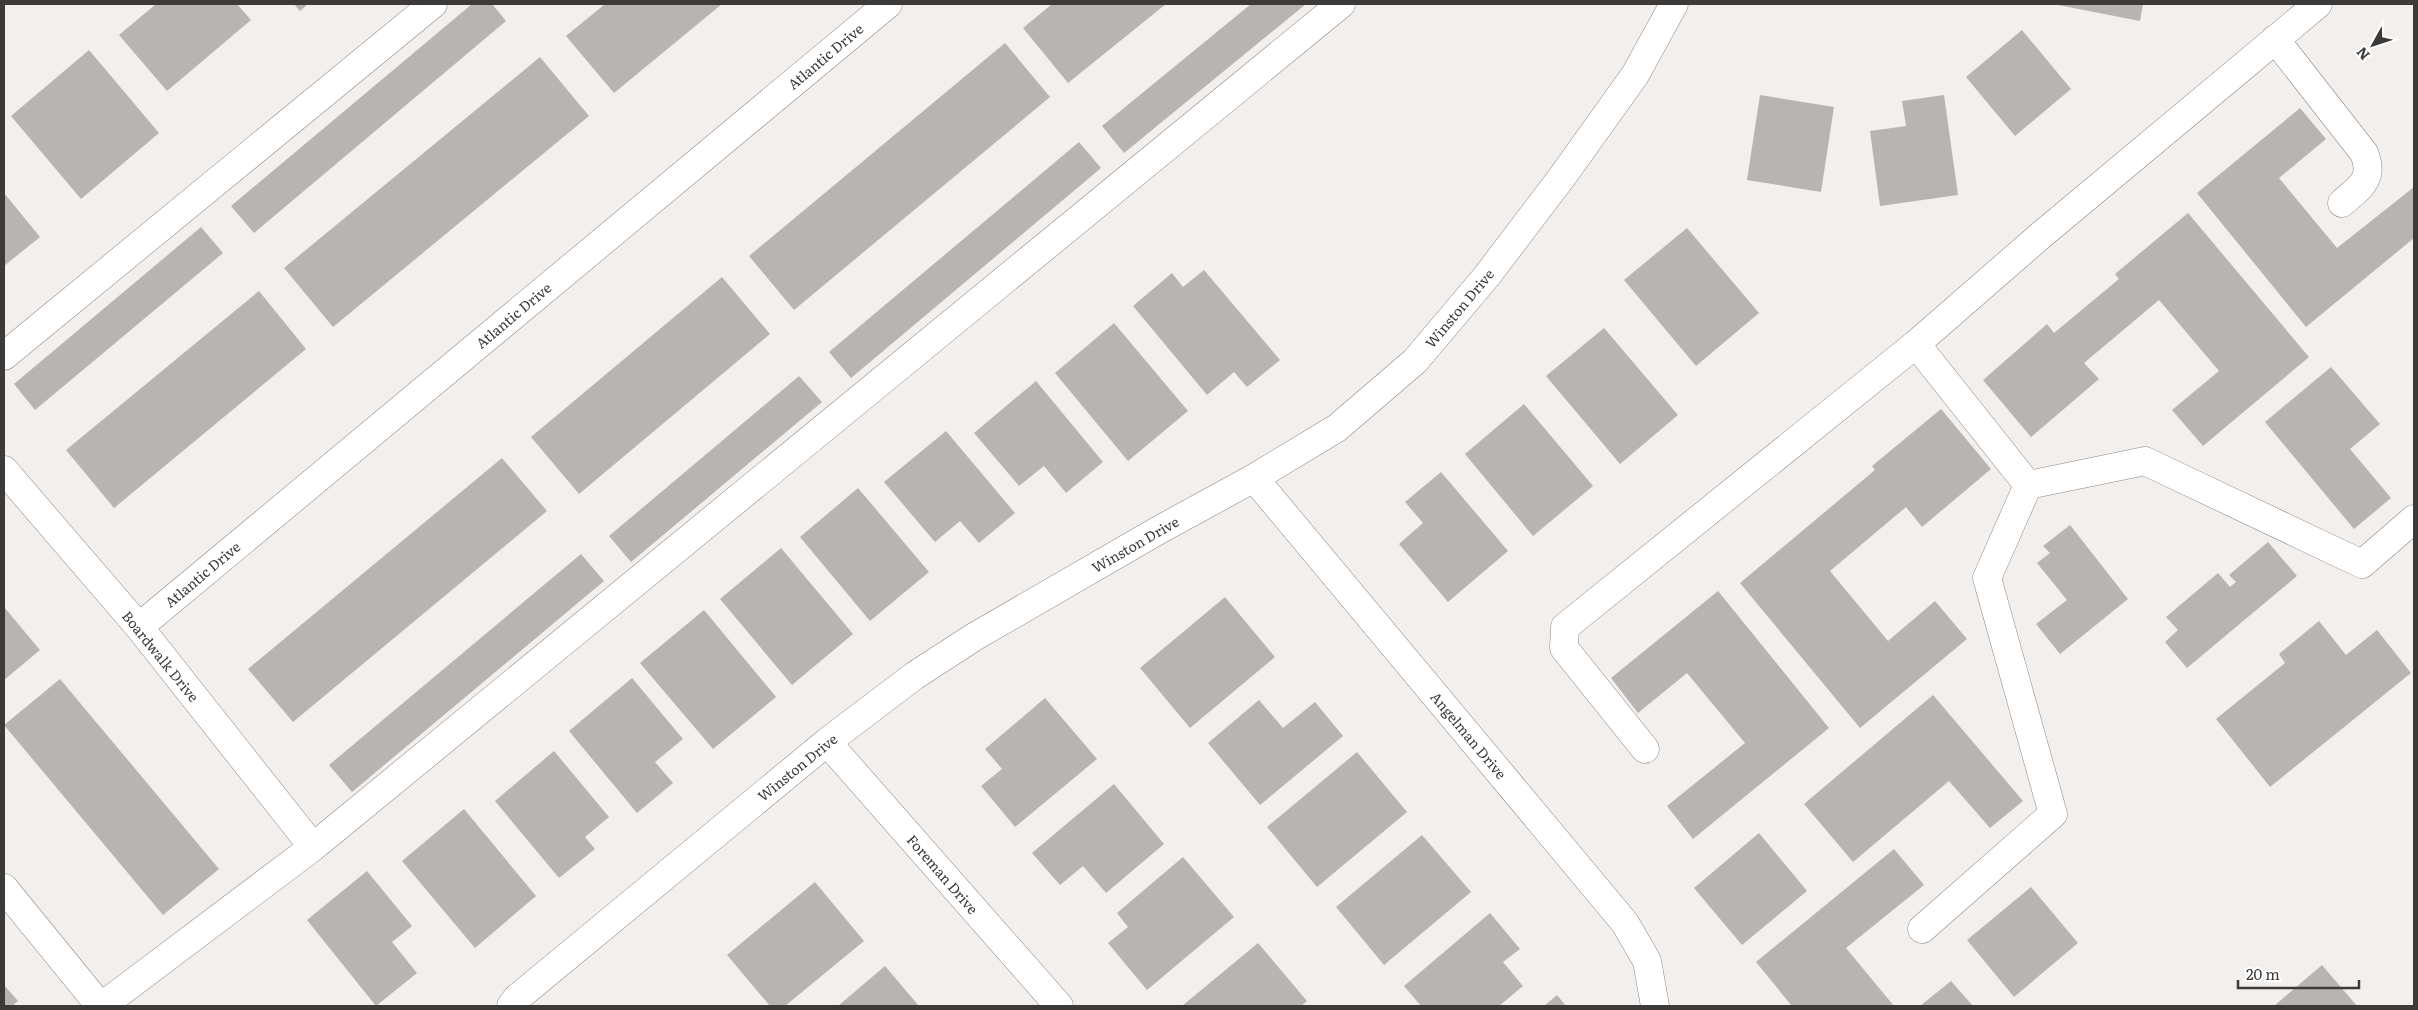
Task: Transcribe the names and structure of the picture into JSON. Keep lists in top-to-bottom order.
{
  "streets": {
    "street": [
      "Atlantic Drive",
      "Winston Drive",
      "Boardwalk Drive",
      "Angelman Drive",
      "Foreman Drive"
    ]
  },
  "crossings": [
    ["Atlantic Drive", "Boardwalk Drive"],
    ["Winston Drive", "Angelman Drive"],
    ["Winston Drive", "Foreman Drive"]
  ],
  "scale_bar": "20 m",
  "north": "bottom left"
}
